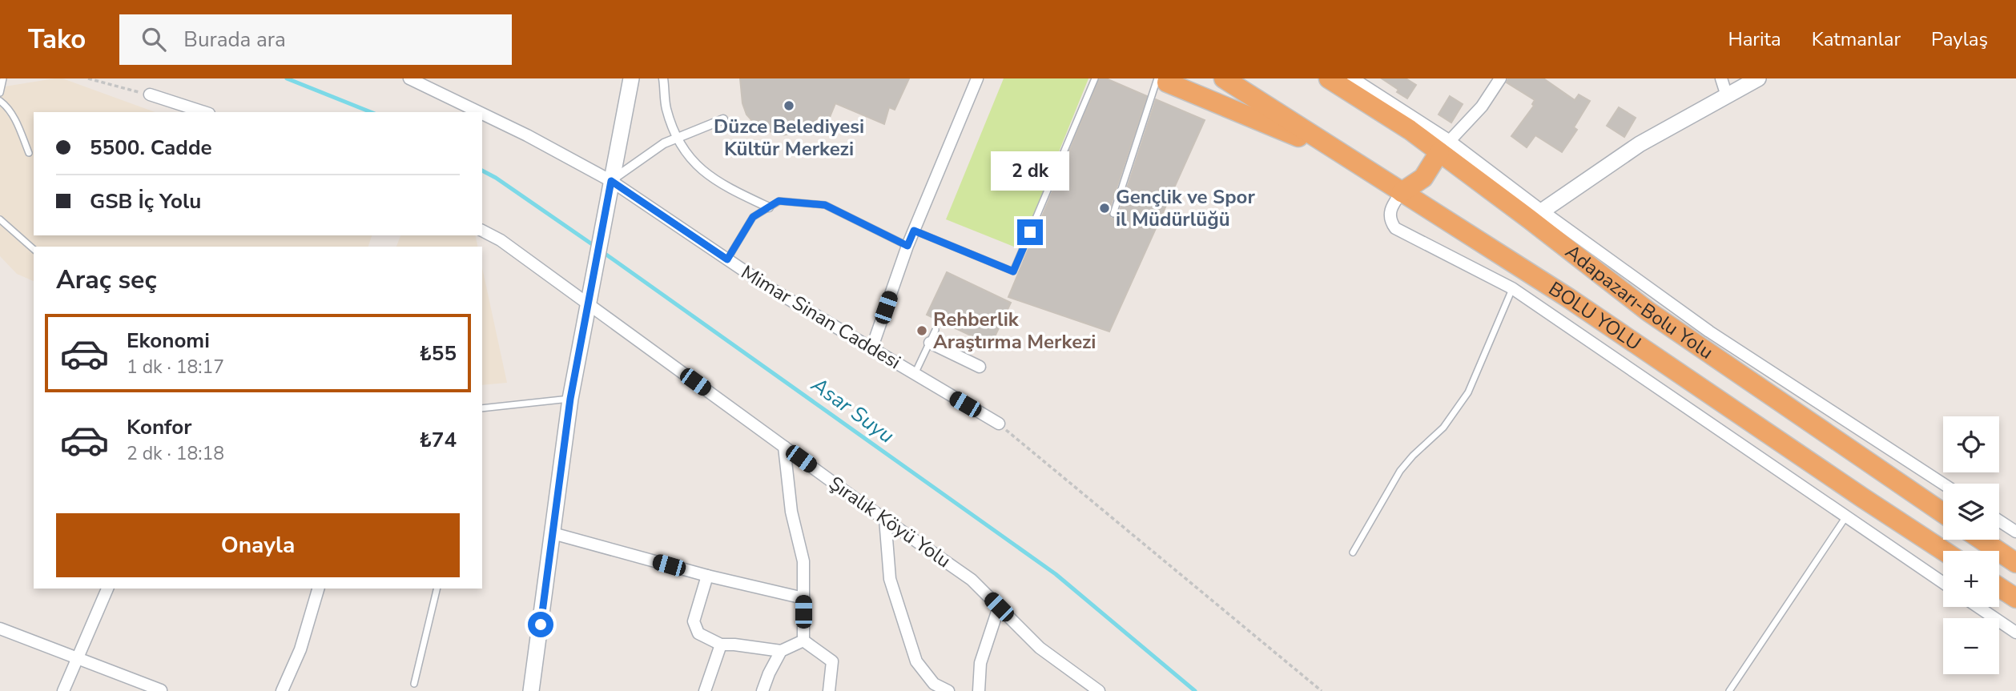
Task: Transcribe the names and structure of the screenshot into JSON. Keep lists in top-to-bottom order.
{
  "streets": {
    "highway": ["Adapazarı-Bolu Yolu", "BOLU YOLU"],
    "street": ["Mimar Sinan Caddesi", "Şıralık Köyü Yolu"]
  },
  "water": ["Asar Suyu"],
  "places": ["Düzce Belediyesi Kültür Merkezi", "Gençlik ve Spor il Müdürlüğü", "Rehberlik Araştırma Merkezi"],
  "page": {
    "header": "Tako",
    "search": "Burada ara",
    "nav": ["Harita", "Katmanlar", "Paylaş"],
    "banner": ["5500. Cadde", "GSB İç Yolu"],
    "bubble": "2 dk",
    "heading": "Araç seç",
    "list": [
      {
        "name": "Ekonomi",
        "note": "1 dk · 18:17",
        "value": "₺55"
      },
      {
        "name": "Konfor",
        "note": "2 dk · 18:18",
        "value": "₺74"
      }
    ],
    "map_buttons": ["+", "−"],
    "buttons": "Onayla"
  }
}
